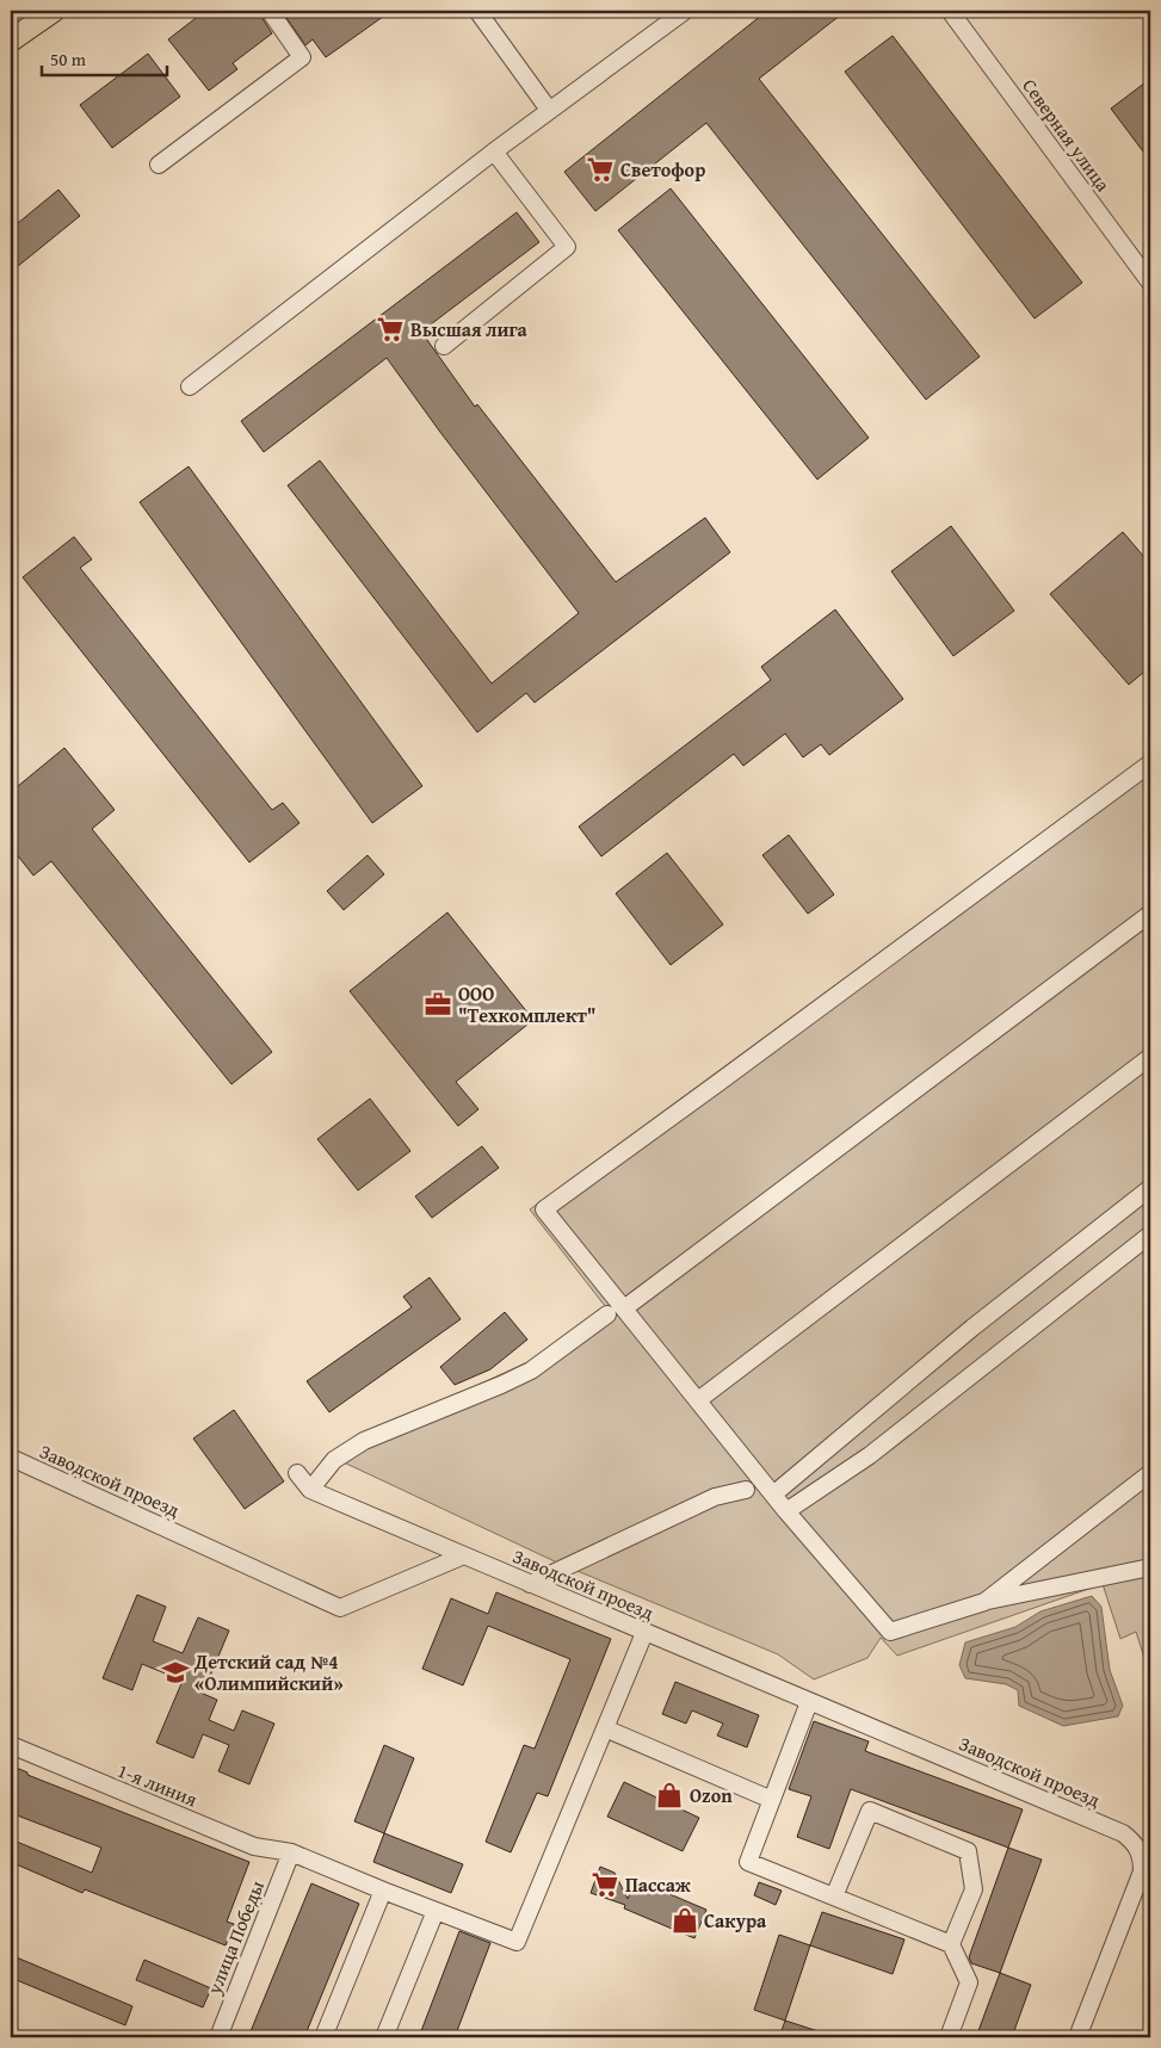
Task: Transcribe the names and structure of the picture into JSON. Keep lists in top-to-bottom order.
{
  "streets": {
    "street": [
      "Северная улица",
      "Заводской проезд",
      "1-я линия",
      "улица Победы"
    ]
  },
  "crossings": [
    ["1-я линия", "улица Победы"]
  ],
  "places": {
    "supermarket": ["Светофор", "Высшая лига", "Пассаж"],
    "office": ["ООО \"Техкомплект\""],
    "school or university": ["Детский сад №4 «Олимпийский»"],
    "shop": ["Ozon", "Сакура"]
  },
  "scale_bar": "50 m"
}
